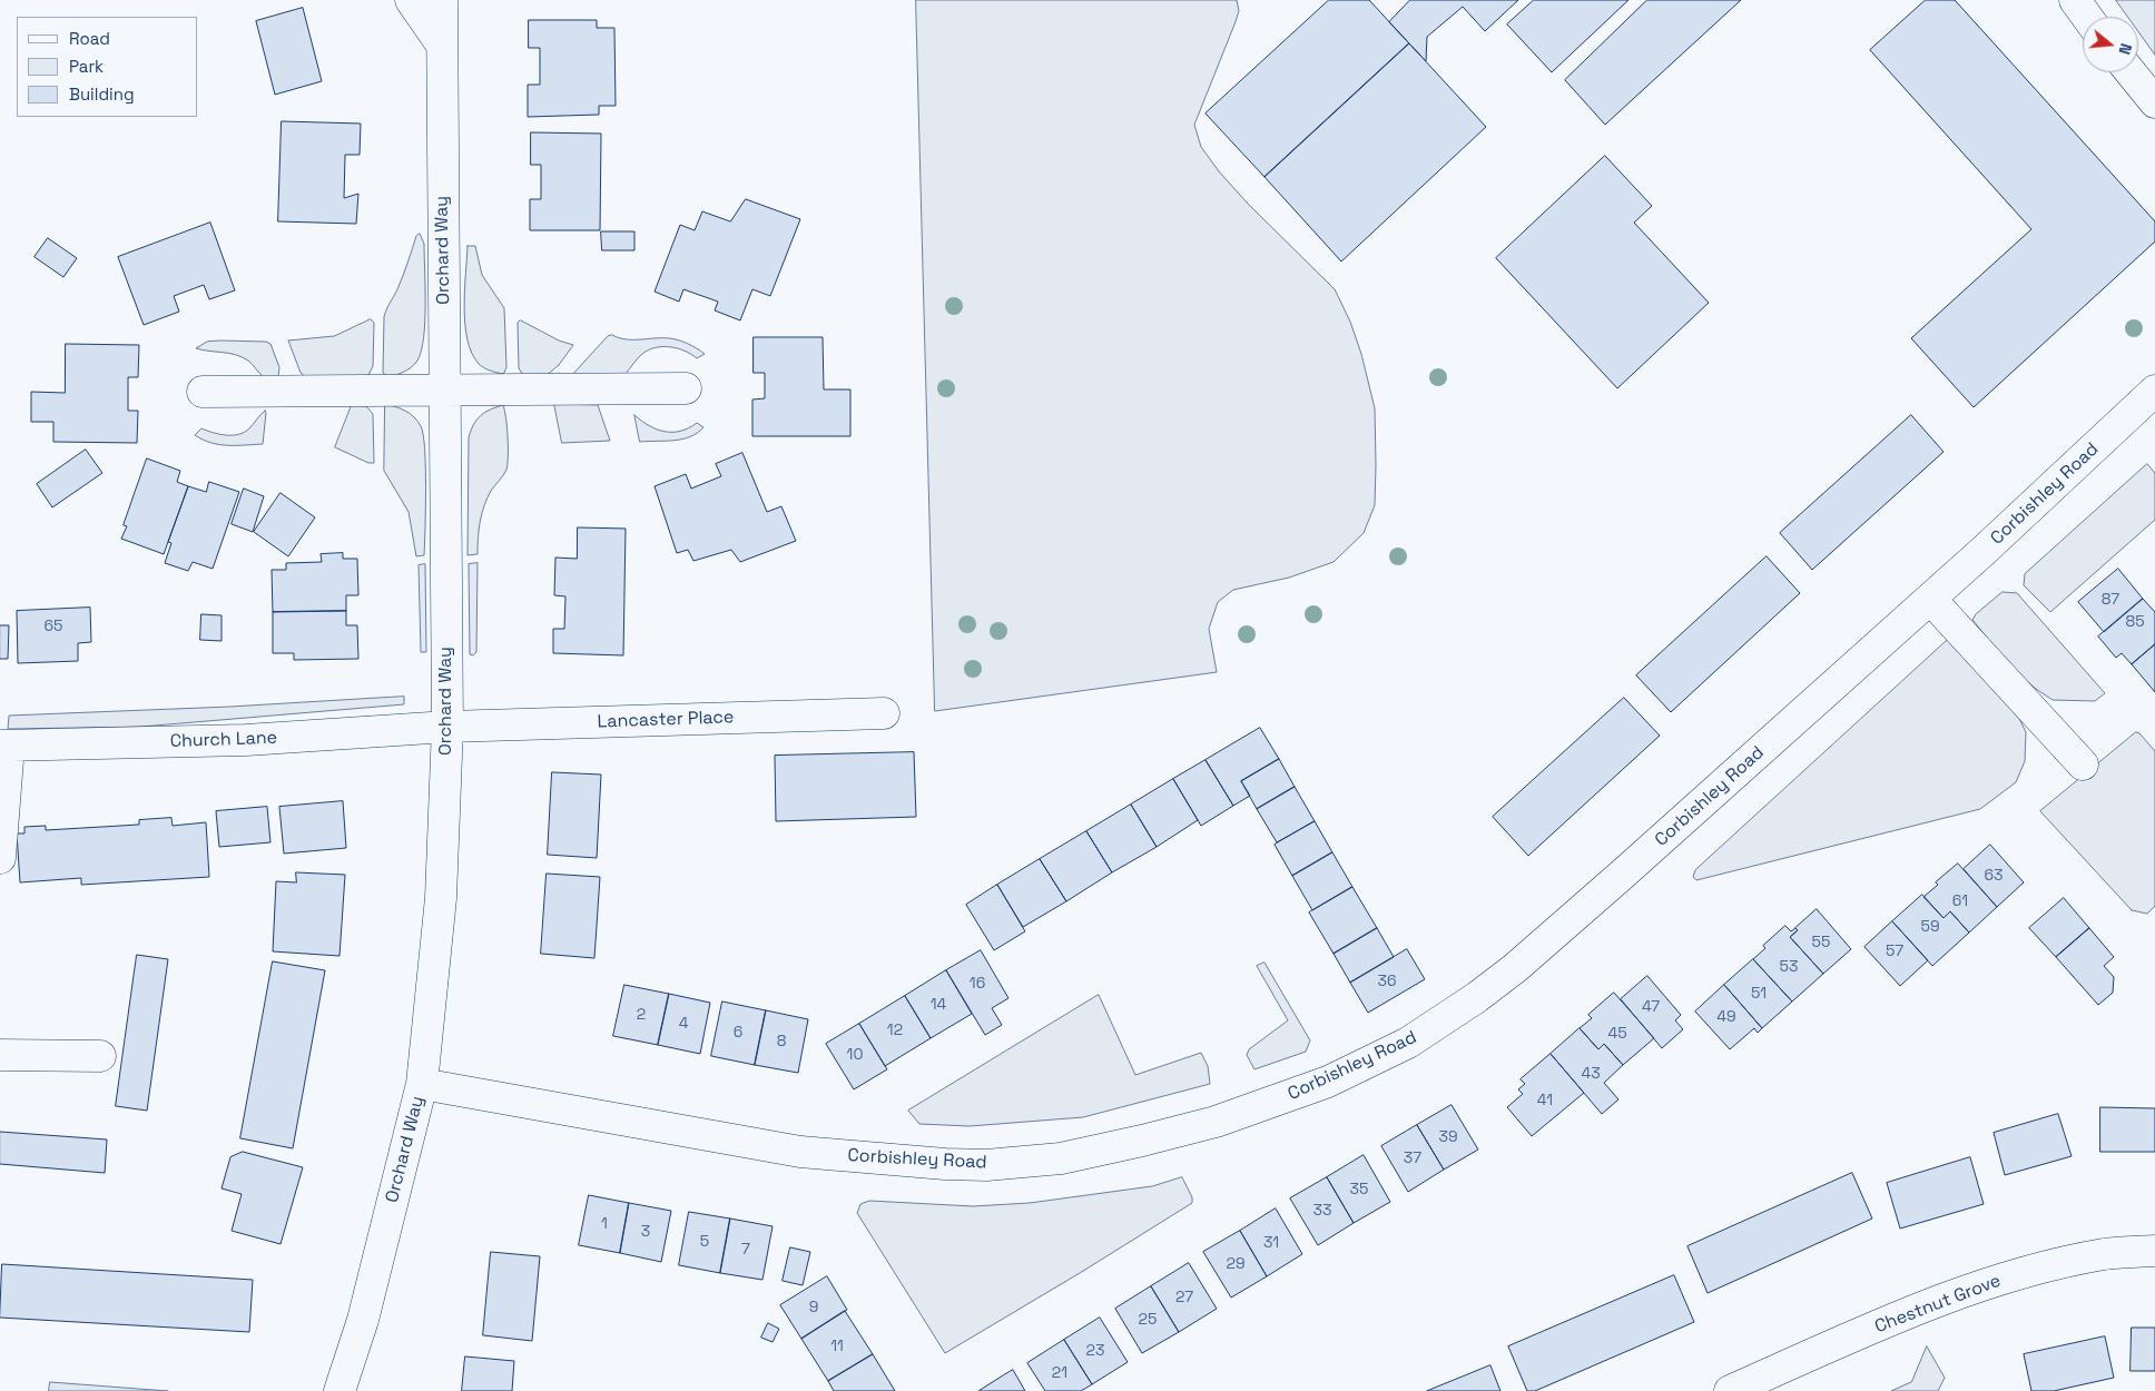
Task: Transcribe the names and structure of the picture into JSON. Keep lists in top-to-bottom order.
{
  "streets": {
    "street": [
      "Orchard Way",
      "Corbishley Road",
      "Lancaster Place",
      "Church Lane",
      "Chestnut Grove"
    ]
  },
  "crossings": [
    ["Orchard Way", "Corbishley Road"],
    ["Orchard Way", "Lancaster Place"],
    ["Orchard Way", "Church Lane"],
    ["Lancaster Place", "Church Lane"]
  ],
  "house_numbers": [
    "87",
    "85",
    "65",
    "63",
    "61",
    "59",
    "55",
    "57",
    "53",
    "36",
    "16",
    "51",
    "14",
    "47",
    "2",
    "49",
    "4",
    "12",
    "6",
    "45",
    "8",
    "10",
    "43",
    "41",
    "39",
    "37",
    "35",
    "33",
    "1",
    "3",
    "5",
    "31",
    "7",
    "29",
    "27",
    "9",
    "25",
    "11",
    "23",
    "21"
  ],
  "legend": ["Road", "Park", "Building"],
  "north": "right"
}
